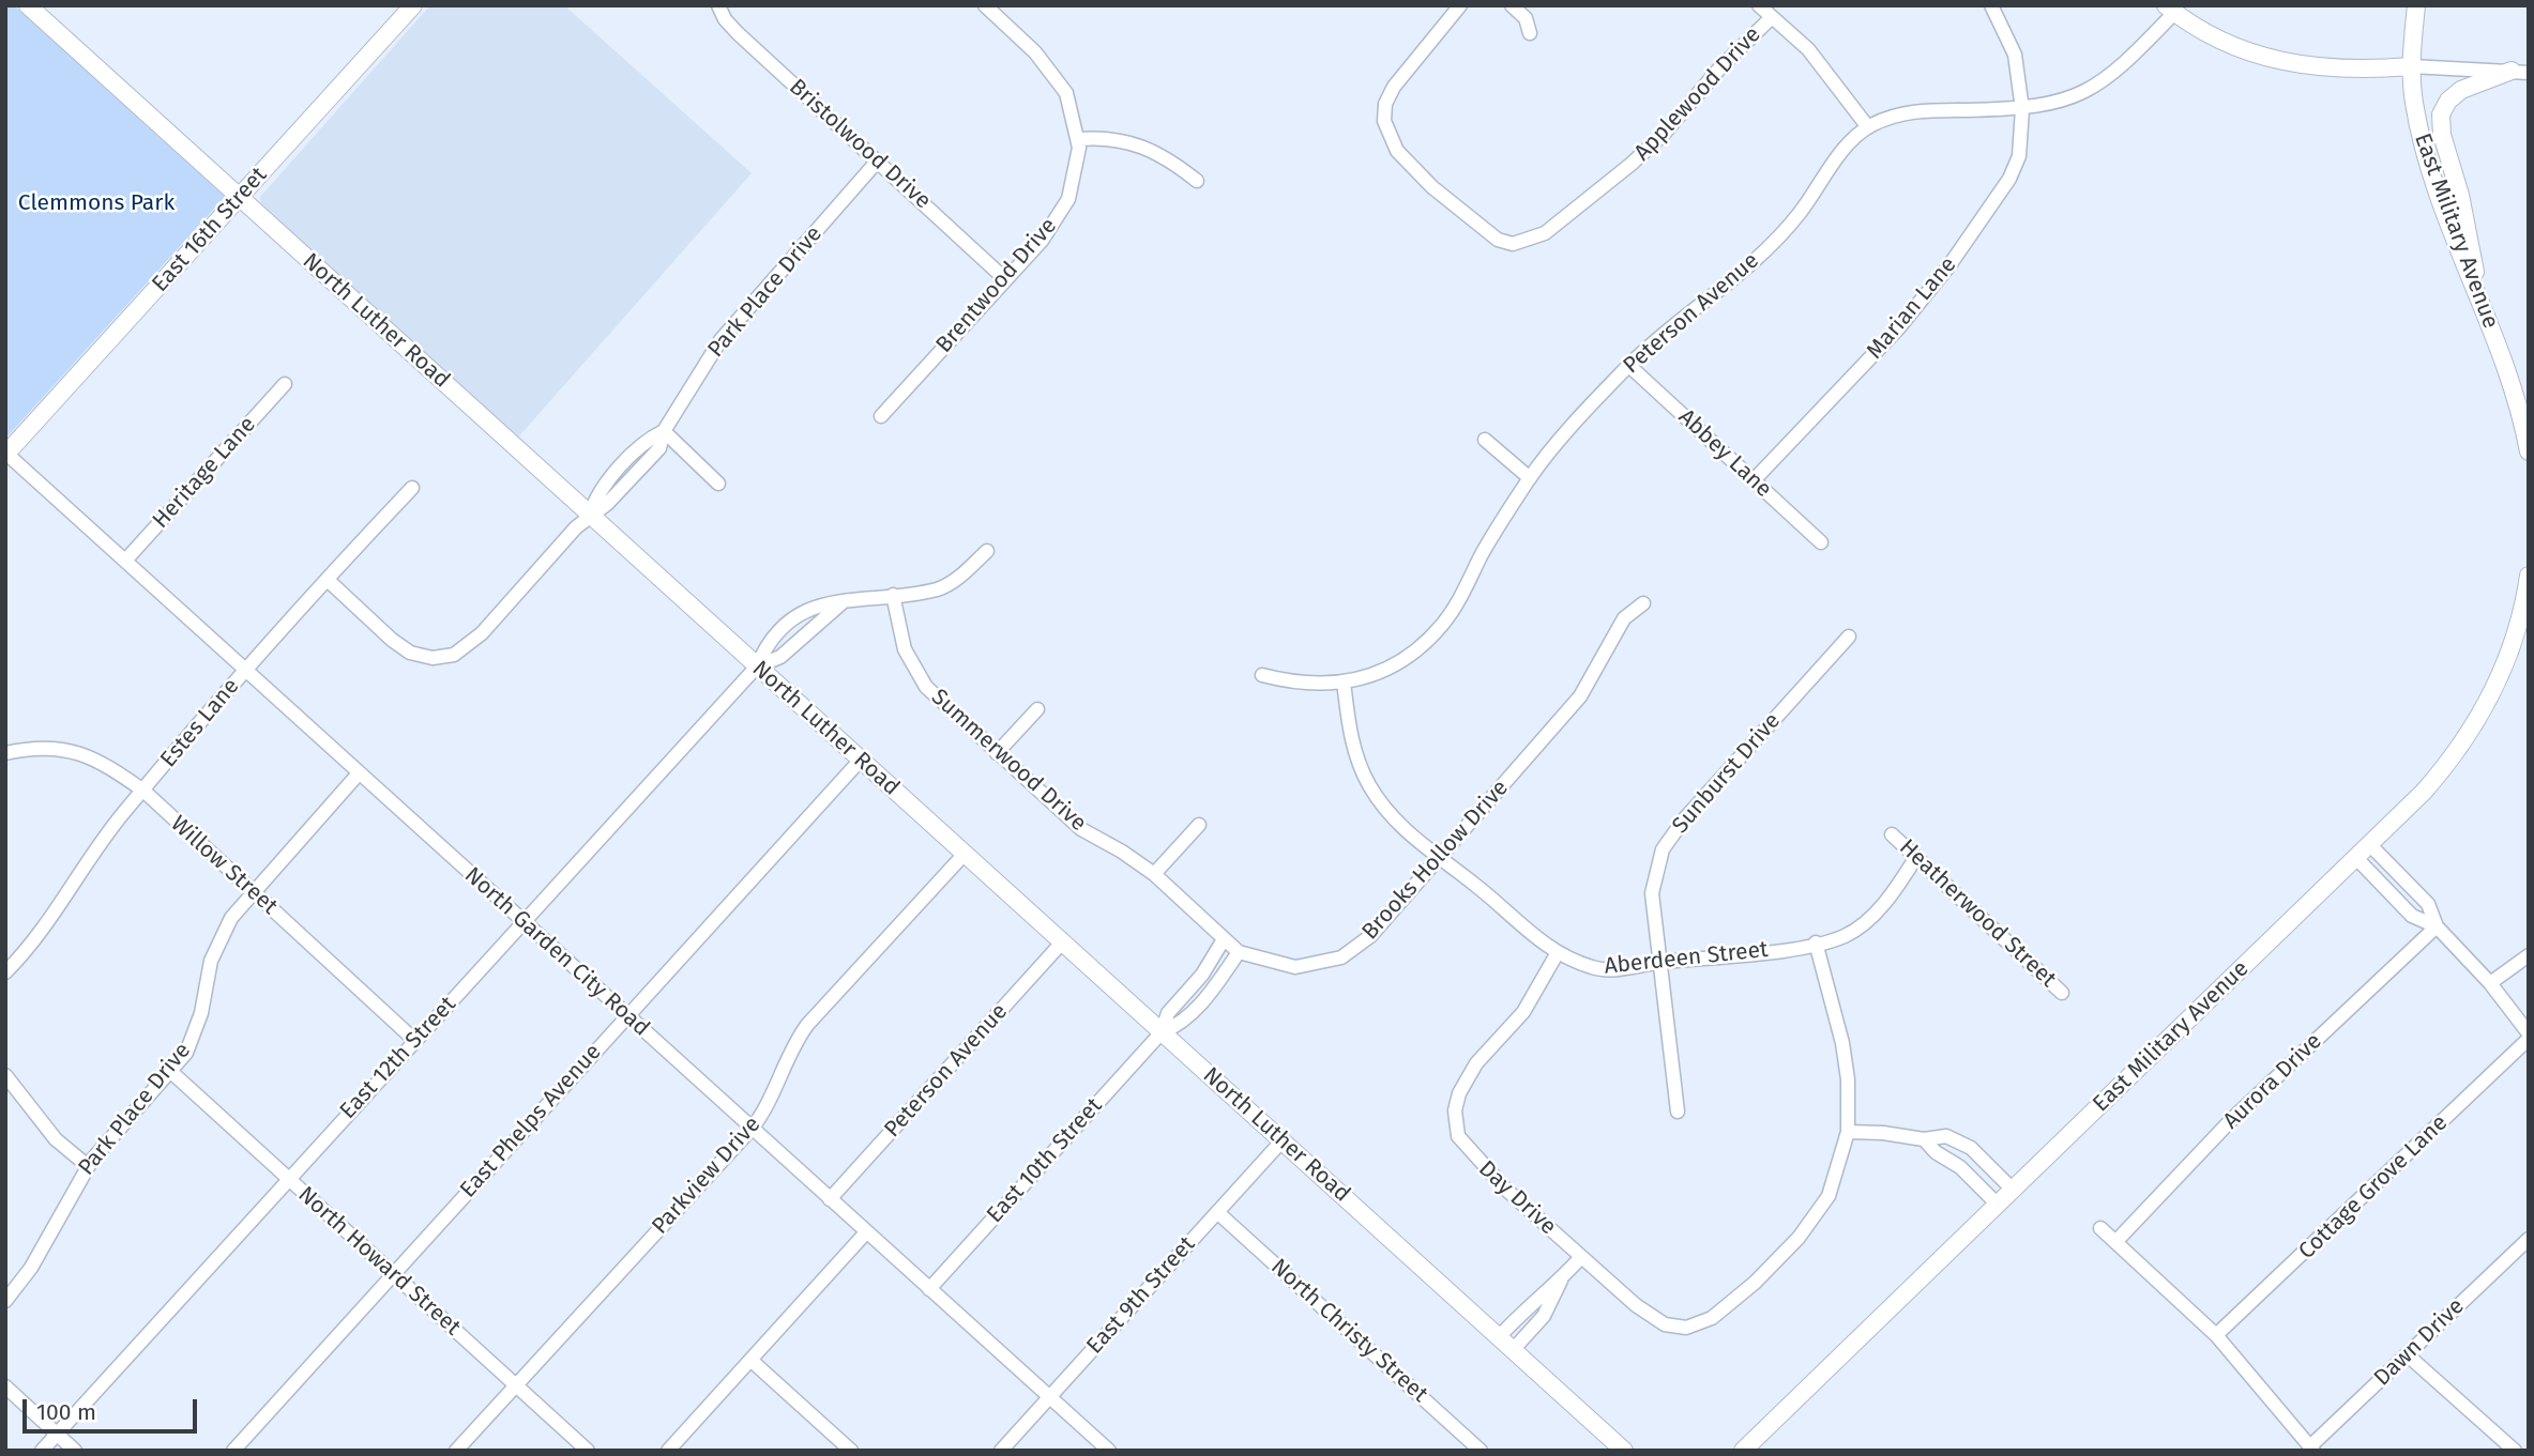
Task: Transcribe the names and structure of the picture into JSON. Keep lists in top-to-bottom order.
{
  "streets": {
    "main road": ["East 16th Street", "East Military Avenue", "North Luther Road"],
    "street": [
      "Applewood Drive",
      "Bristolwood Drive",
      "Brentwood Drive",
      "Park Place Drive",
      "Marian Lane",
      "Peterson Avenue",
      "Abbey Lane",
      "Heritage Lane",
      "Estes Lane",
      "Summerwood Drive",
      "Sunburst Drive",
      "Brooks Hollow Drive",
      "Willow Street",
      "Heatherwood Street",
      "North Garden City Road",
      "Aberdeen Street",
      "East 12th Street",
      "Aurora Drive",
      "East Phelps Avenue",
      "East 10th Street",
      "Parkview Drive",
      "Cottage Grove Lane",
      "Day Drive",
      "North Howard Street",
      "East 9th Street",
      "North Christy Street",
      "Dawn Drive"
    ]
  },
  "crossings": [
    ["Bristolwood Drive", "Brentwood Drive"],
    ["Bristolwood Drive", "Park Place Drive"],
    ["East 16th Street", "North Luther Road"],
    ["East 16th Street", "North Garden City Road"],
    ["Park Place Drive", "North Luther Road"],
    ["Park Place Drive", "Estes Lane"],
    ["Park Place Drive", "Willow Street"],
    ["Park Place Drive", "North Garden City Road"],
    ["Park Place Drive", "North Howard Street"],
    ["Marian Lane", "Peterson Avenue"],
    ["Marian Lane", "Abbey Lane"],
    ["Peterson Avenue", "North Luther Road"],
    ["Peterson Avenue", "Abbey Lane"],
    ["Peterson Avenue", "North Garden City Road"],
    ["Peterson Avenue", "Aberdeen Street"],
    ["North Luther Road", "East 12th Street"],
    ["North Luther Road", "East Phelps Avenue"],
    ["North Luther Road", "East 10th Street"],
    ["North Luther Road", "Parkview Drive"],
    ["North Luther Road", "East 9th Street"],
    ["Heritage Lane", "North Garden City Road"],
    ["Estes Lane", "Willow Street"],
    ["Estes Lane", "North Garden City Road"],
    ["Summerwood Drive", "Brooks Hollow Drive"],
    ["Summerwood Drive", "East 12th Street"],
    ["Sunburst Drive", "Aberdeen Street"],
    ["Brooks Hollow Drive", "Aberdeen Street"],
    ["Willow Street", "East 12th Street"],
    ["Heatherwood Street", "Aberdeen Street"],
    ["North Garden City Road", "East 12th Street"],
    ["North Garden City Road", "East Phelps Avenue"],
    ["North Garden City Road", "East 10th Street"],
    ["North Garden City Road", "Parkview Drive"],
    ["North Garden City Road", "East 9th Street"],
    ["Aberdeen Street", "Day Drive"],
    ["East 12th Street", "North Howard Street"],
    ["East Phelps Avenue", "North Howard Street"],
    ["Parkview Drive", "North Howard Street"],
    ["East 9th Street", "North Christy Street"]
  ],
  "parks": ["Clemmons Park"],
  "scale_bar": "100 m"
}
